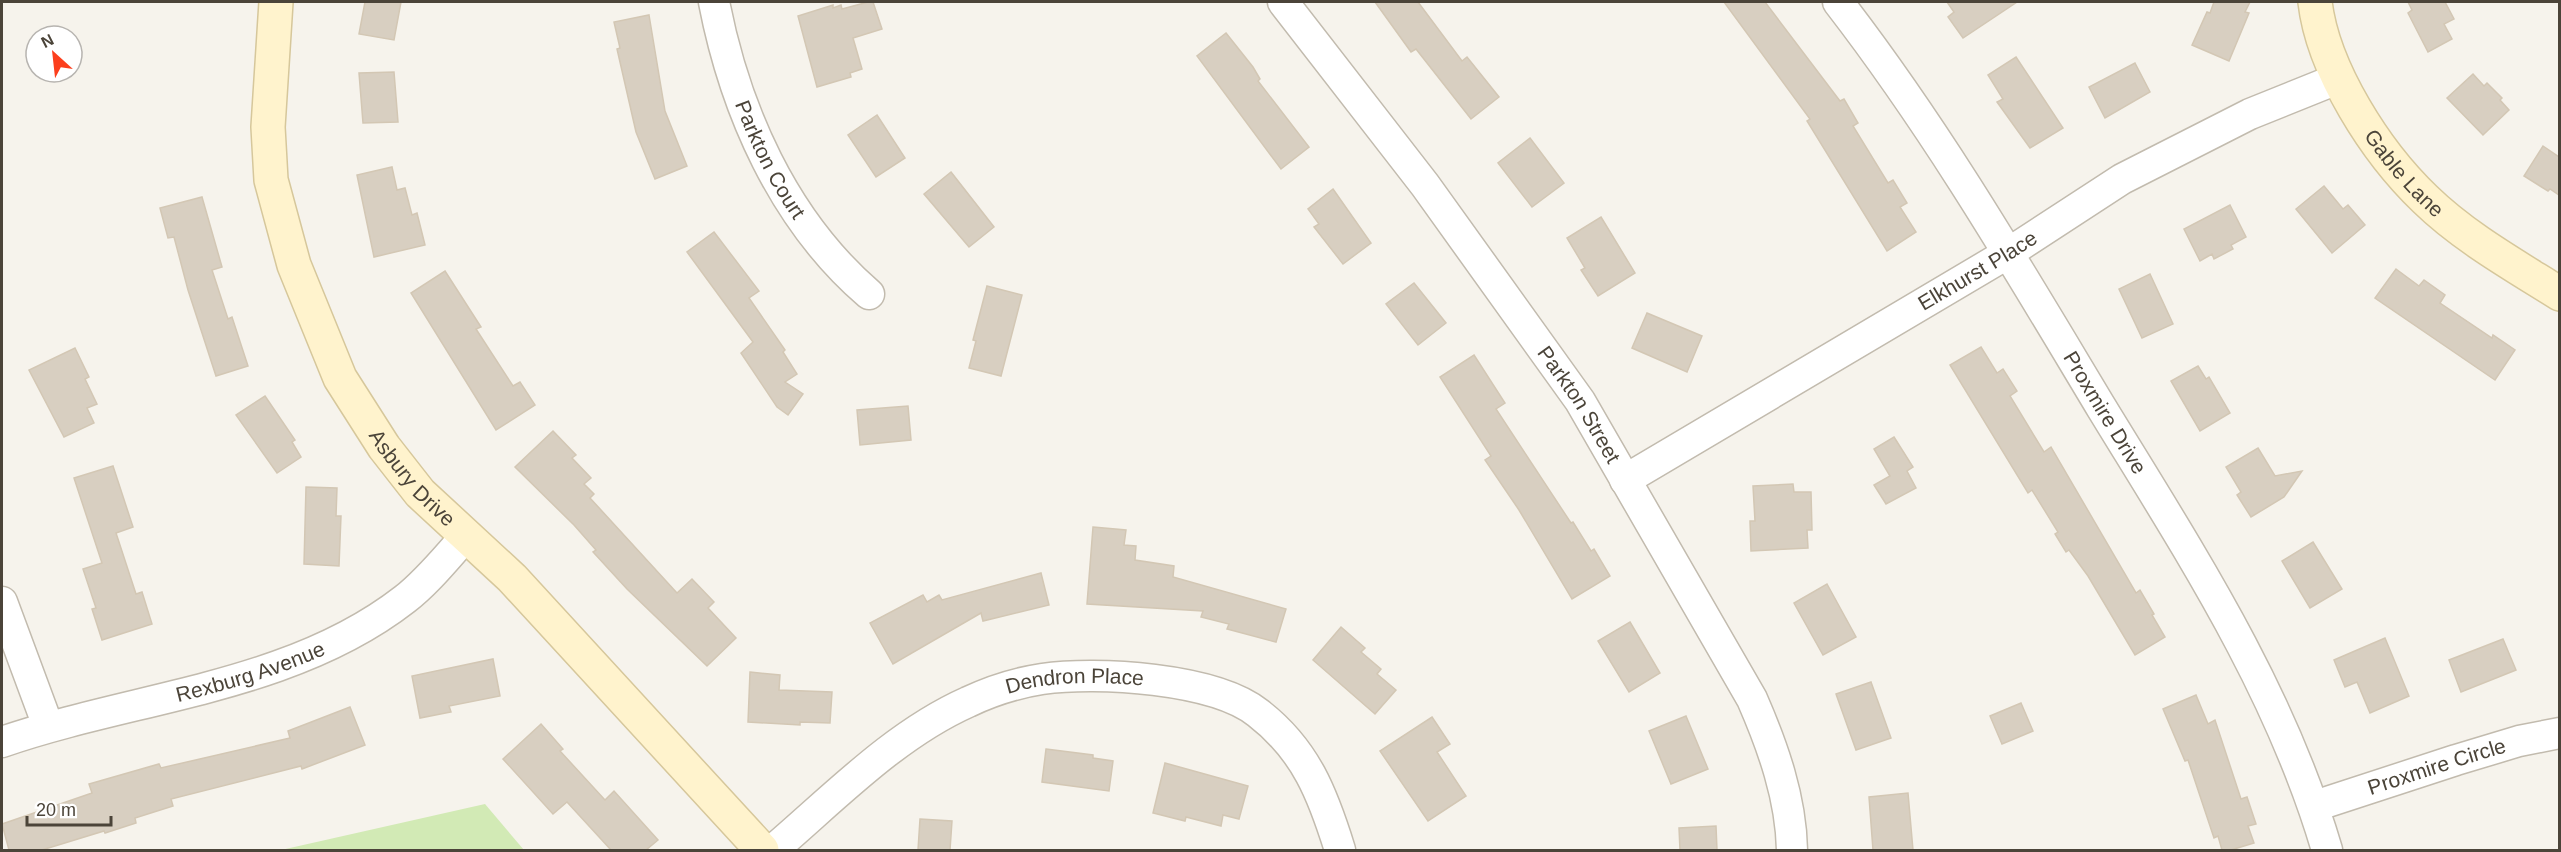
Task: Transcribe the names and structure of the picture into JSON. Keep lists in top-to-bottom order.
{
  "streets": {
    "street": [
      "Parkton Court",
      "Gable Lane",
      "Elkhurst Place",
      "Parkton Street",
      "Proxmire Drive",
      "Asbury Drive",
      "Rexburg Avenue",
      "Dendron Place",
      "Proxmire Circle"
    ]
  },
  "crossings": [
    ["Gable Lane", "Elkhurst Place"],
    ["Elkhurst Place", "Parkton Street"],
    ["Elkhurst Place", "Proxmire Drive"],
    ["Proxmire Drive", "Proxmire Circle"],
    ["Asbury Drive", "Rexburg Avenue"]
  ],
  "scale_bar": "20 m",
  "north": "top left"
}
